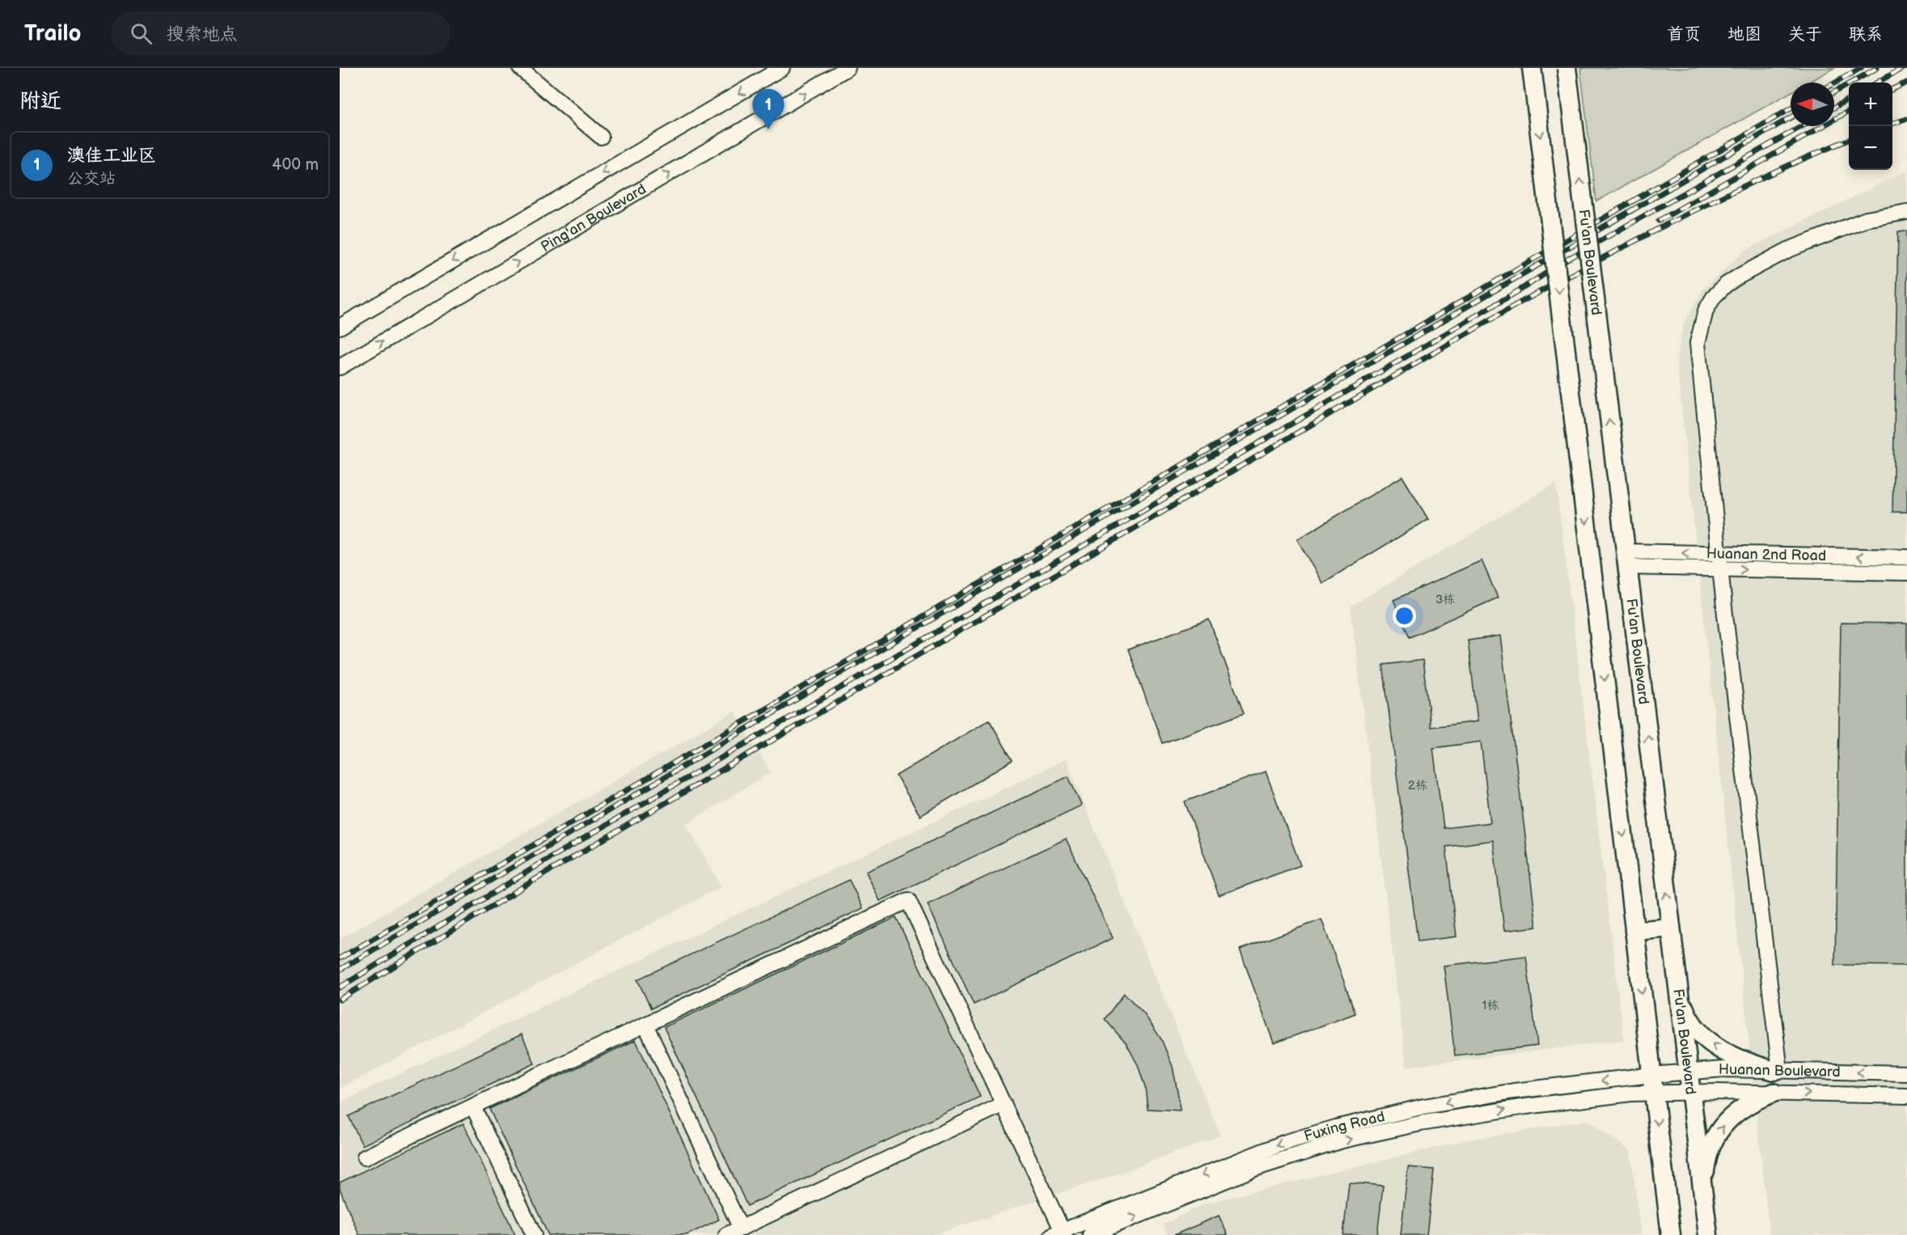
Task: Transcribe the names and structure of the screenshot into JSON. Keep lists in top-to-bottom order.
{
  "streets": {
    "main road": ["Fu'an Boulevard"],
    "street": [
      "Ping'an Boulevard",
      "Huanan 2nd Road",
      "Huanan Boulevard",
      "Fuxing Road"
    ]
  },
  "crossings": [
    ["Fu'an Boulevard", "Huanan 2nd Road"],
    ["Fu'an Boulevard", "Huanan Boulevard"],
    ["Huanan Boulevard", "Fuxing Road"]
  ],
  "house_numbers": ["3栋", "2栋", "1栋"],
  "north": "left",
  "page": {
    "header": "Trailo",
    "search": "搜索地点",
    "nav": [
      "首页",
      "地图",
      "关于",
      "联系"
    ],
    "heading": "附近",
    "map_buttons": ["+", "−"],
    "pins": "1",
    "list": [
      {
        "mark": "1",
        "name": "澳佳工业区",
        "note": "公交站",
        "value": "400 m"
      }
    ]
  }
}
